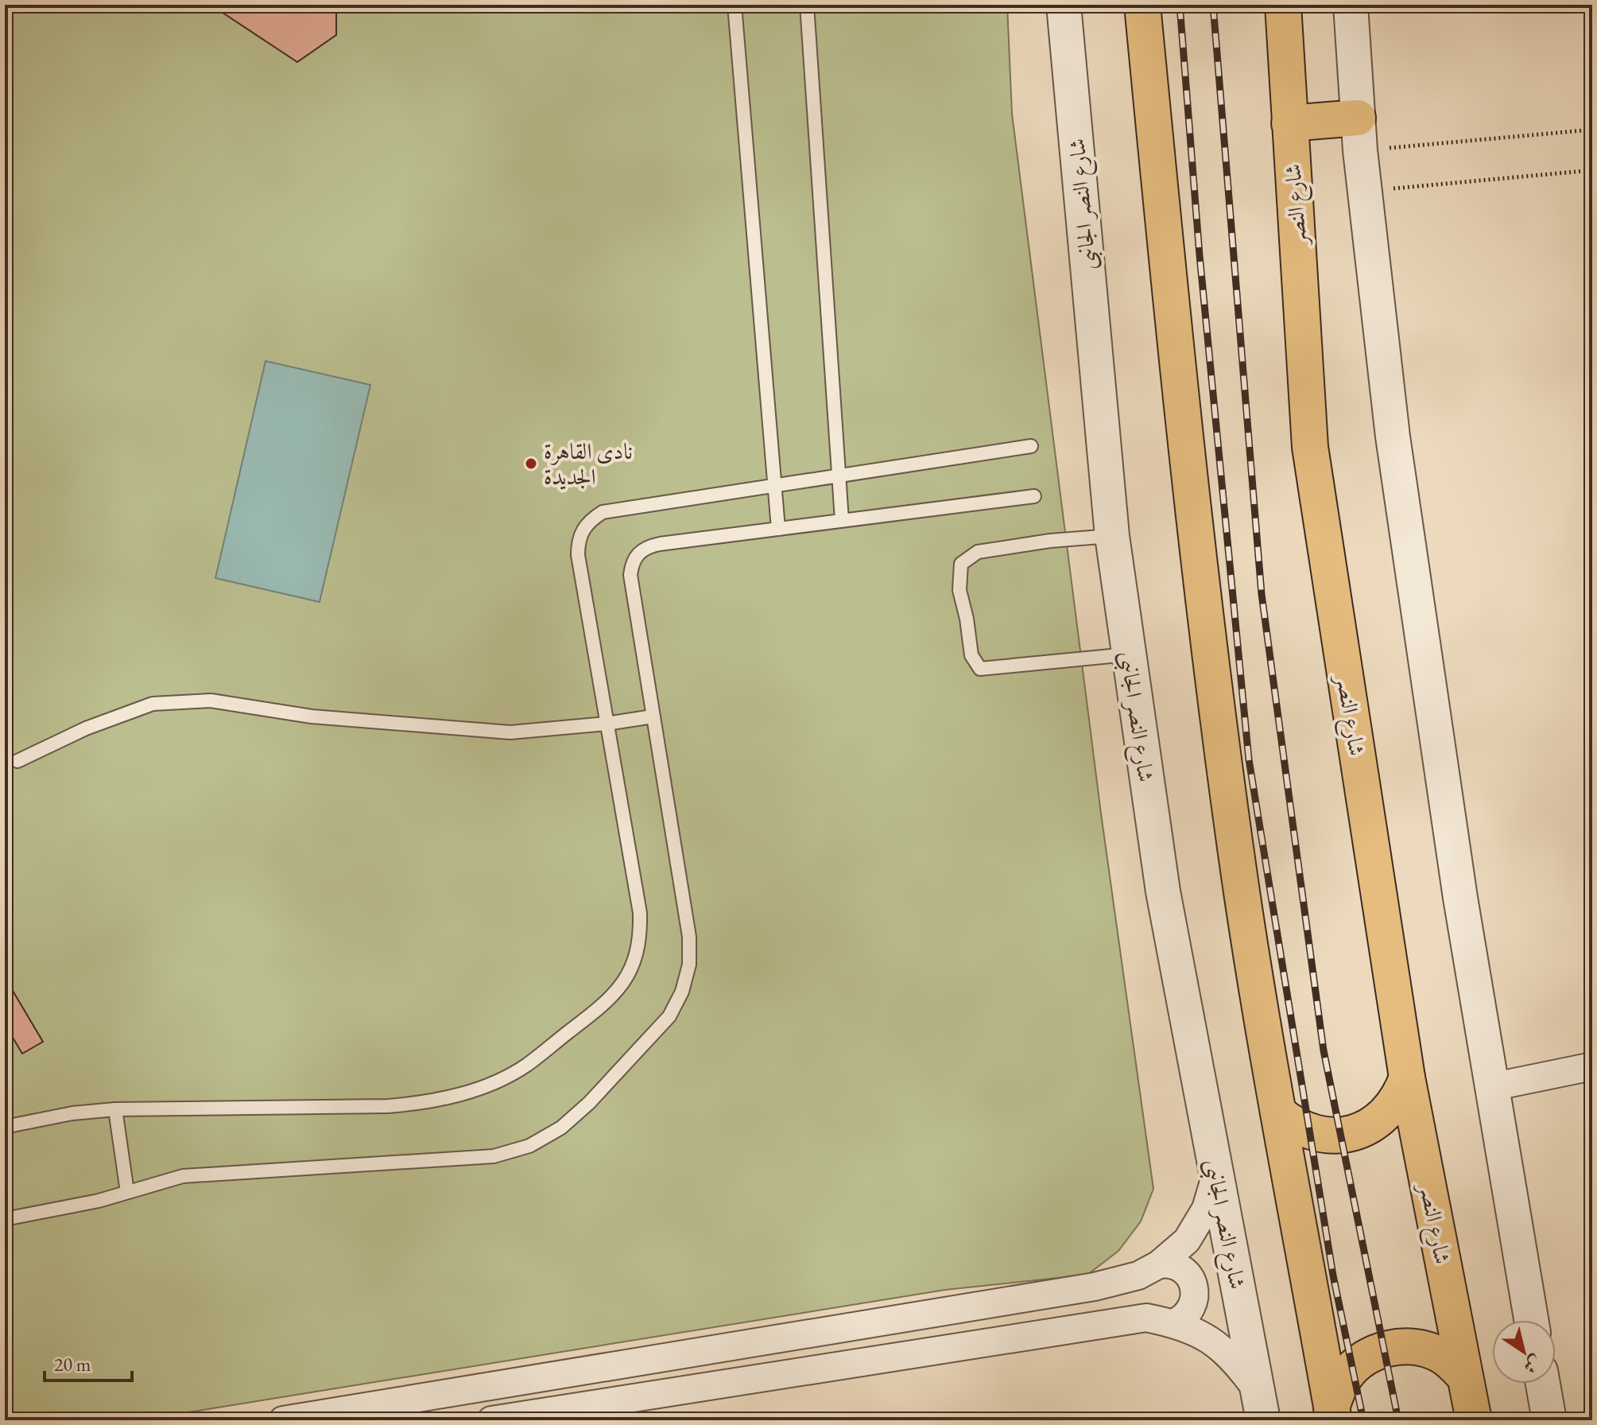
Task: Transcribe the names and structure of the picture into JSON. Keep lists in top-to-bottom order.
{
  "streets": {
    "main road": ["شارع النصر"],
    "street": ["شارع النصر الجانبى"]
  },
  "places": ["نادى القاهرة الجديدة"],
  "scale_bar": "20 m",
  "north": "bottom right"
}
